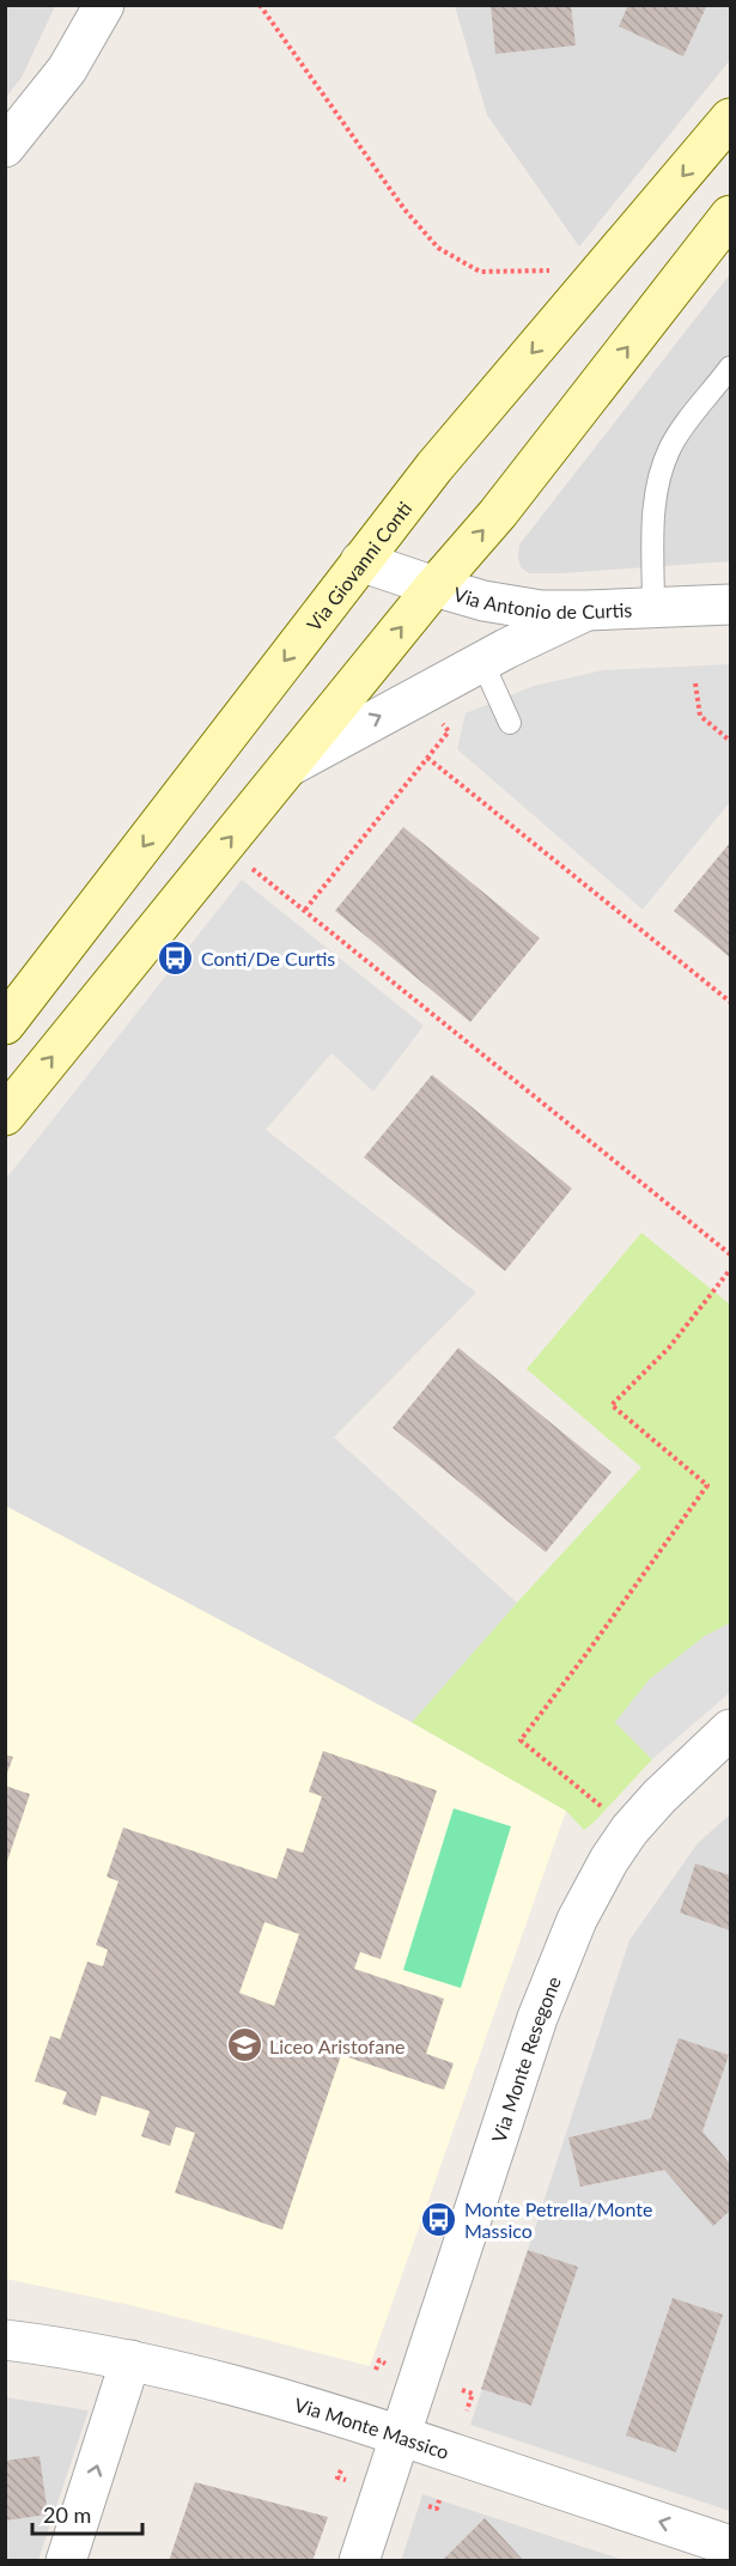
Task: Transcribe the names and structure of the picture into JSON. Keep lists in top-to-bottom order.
{
  "streets": {
    "main road": ["Via Giovanni Conti"],
    "street": ["Via Antonio de Curtis", "Via Monte Resegone", "Via Monte Massico"]
  },
  "crossings": [
    ["Via Giovanni Conti", "Via Antonio de Curtis"],
    ["Via Monte Resegone", "Via Monte Massico"]
  ],
  "one_way": ["Via Monte Massico"],
  "places": {
    "bus stop": ["Conti/De Curtis", "Monte Petrella/Monte Massico"],
    "school or university": ["Liceo Aristofane"]
  },
  "scale_bar": "20 m"
}
